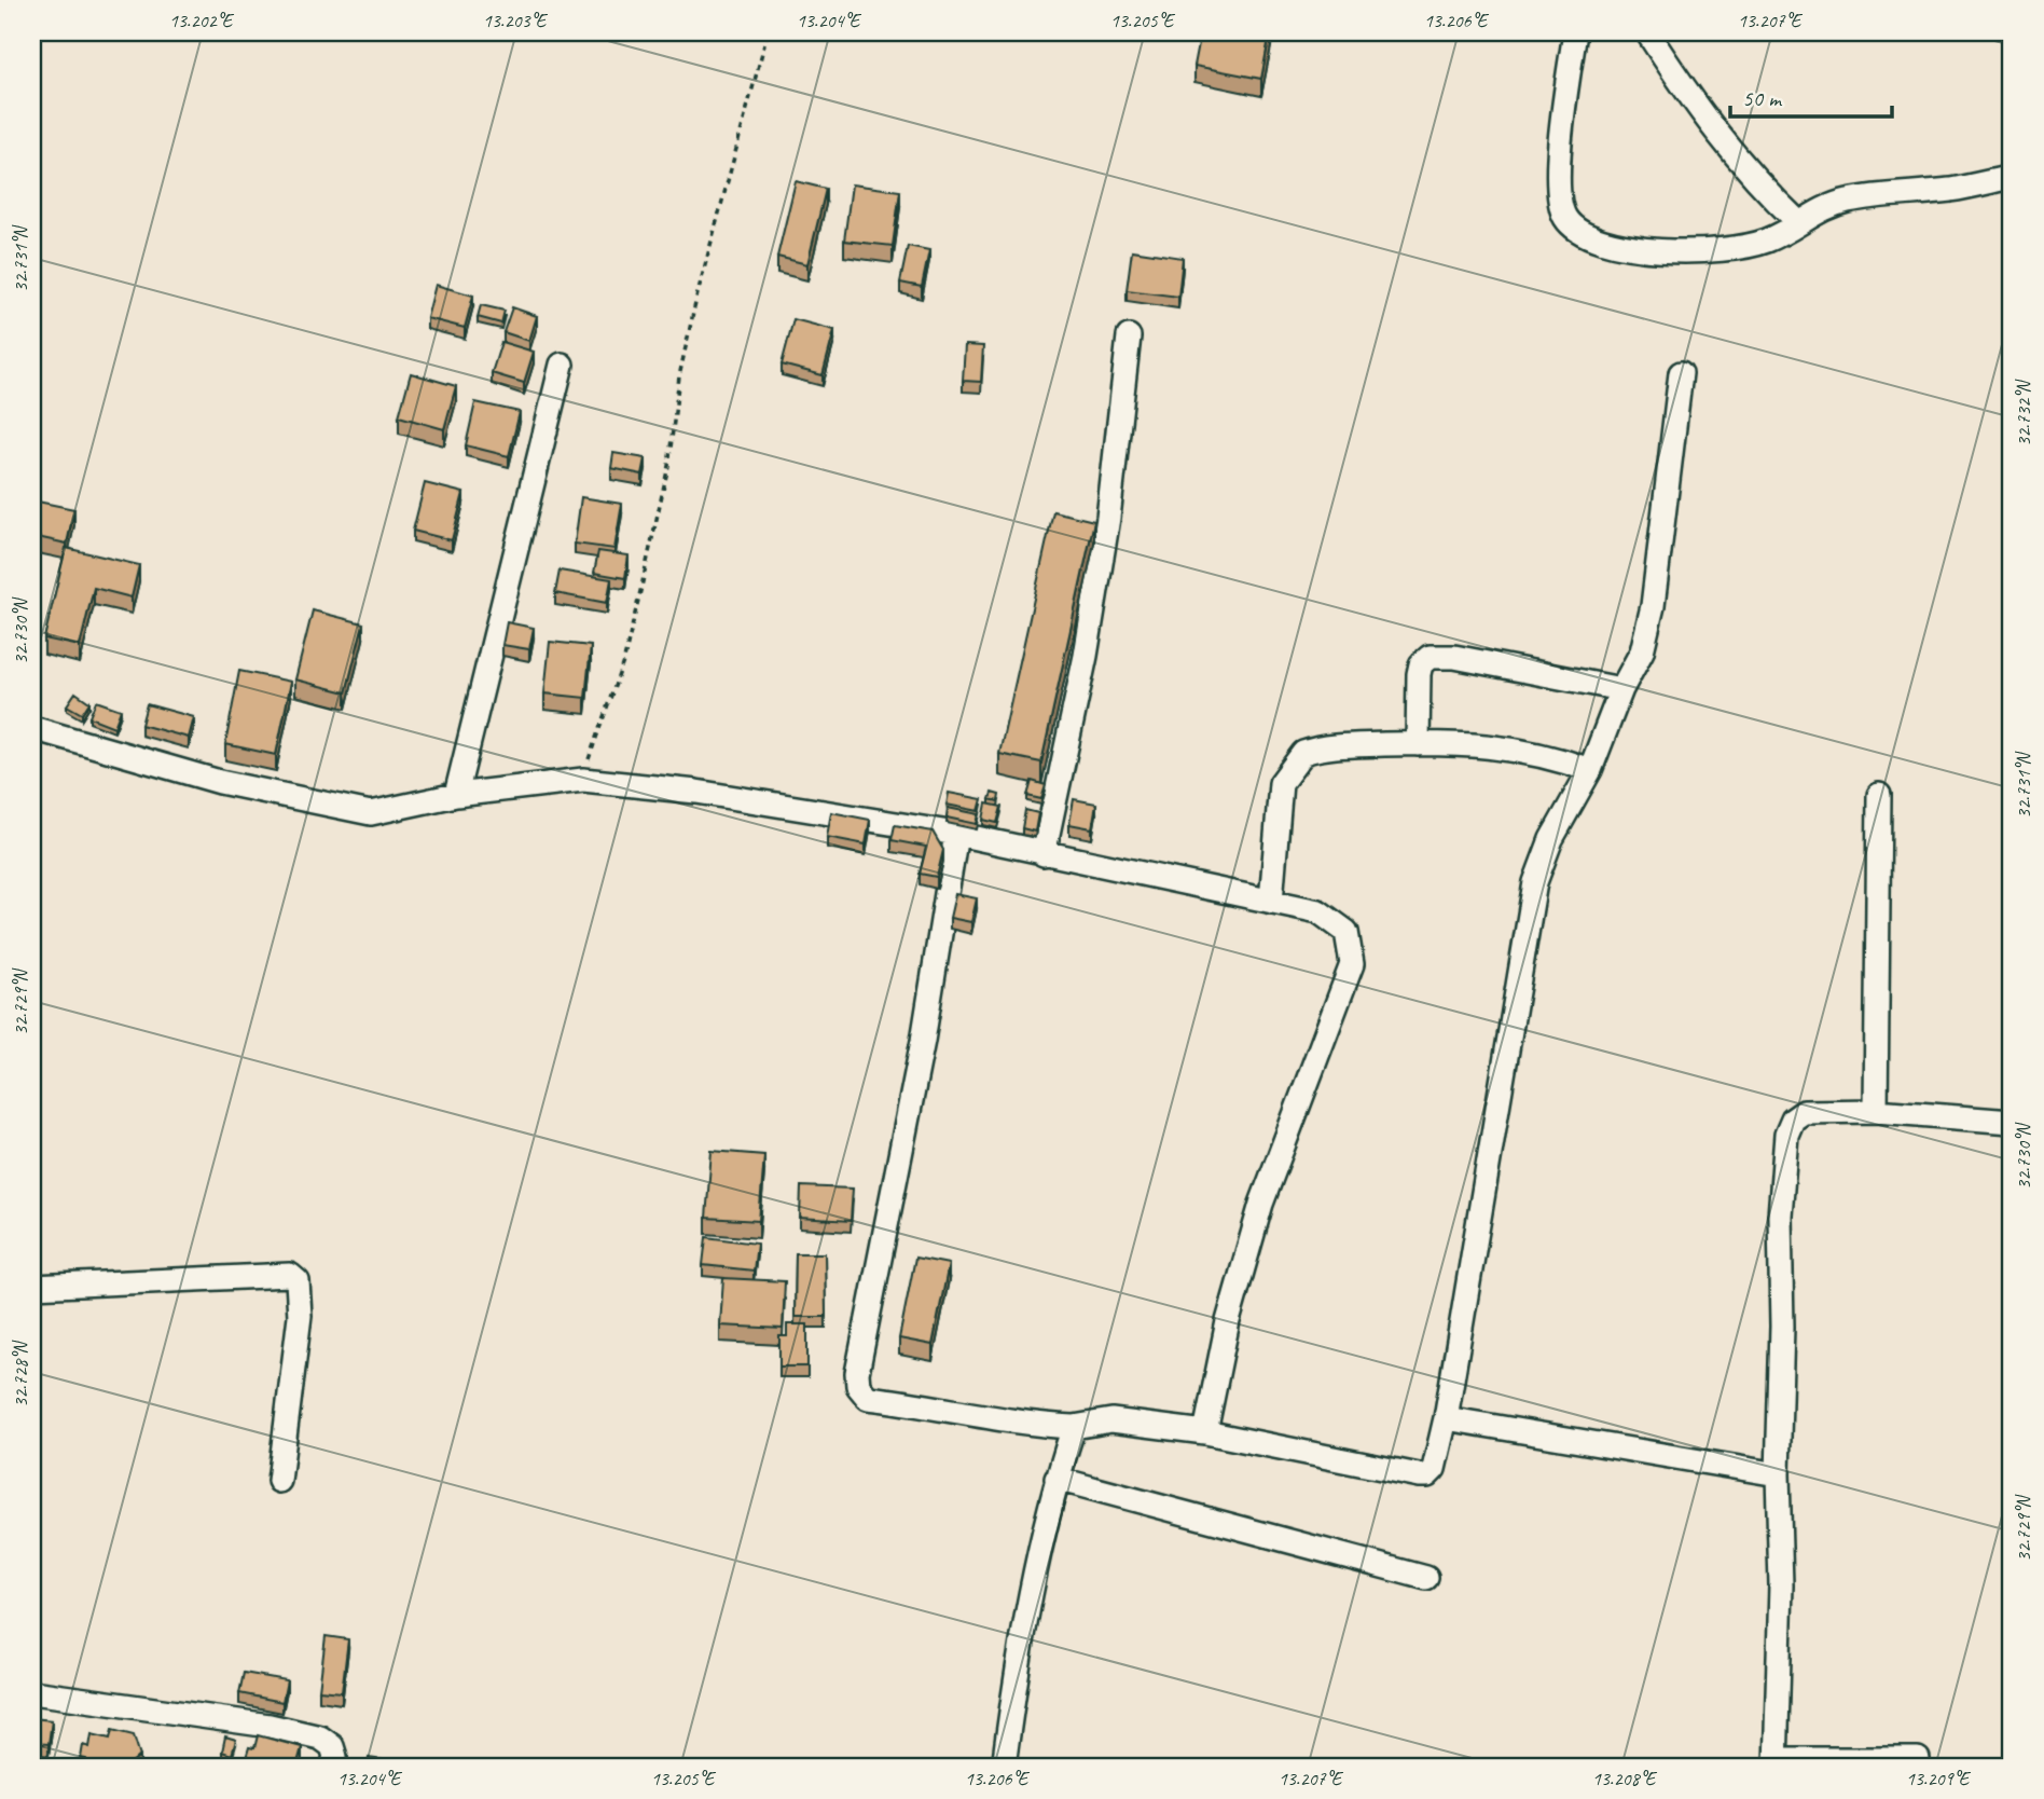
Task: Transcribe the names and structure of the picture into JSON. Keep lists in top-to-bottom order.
{
  "scale_bar": "50 m",
  "coordinates": [
    "13.202°E",
    "13.203°E",
    "13.204°E",
    "13.205°E",
    "13.206°E",
    "13.207°E",
    "32.731°N",
    "32.732°N",
    "32.730°N",
    "32.729°N",
    "32.728°N",
    "13.208°E",
    "13.209°E"
  ]
}
